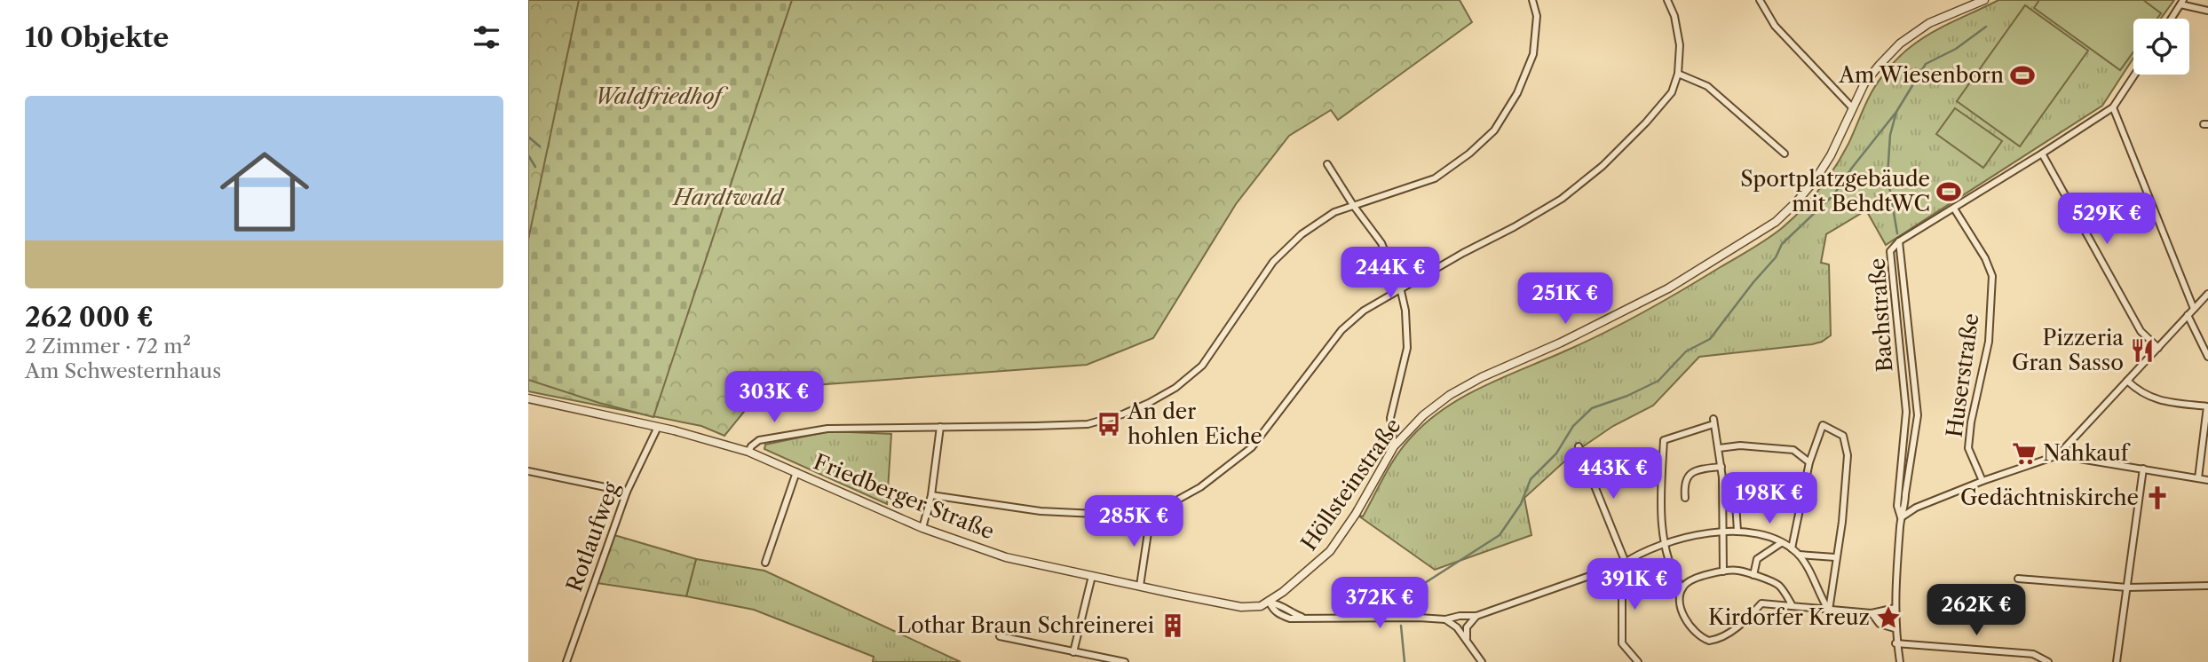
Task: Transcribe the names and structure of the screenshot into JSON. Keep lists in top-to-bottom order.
{
  "streets": {
    "street": [
      "Bachstraße",
      "Huserstraße",
      "Höllsteinstraße",
      "Friedberger Straße",
      "Rotlaufweg"
    ]
  },
  "crossings": [
    ["Höllsteinstraße", "Friedberger Straße"],
    ["Friedberger Straße", "Rotlaufweg"]
  ],
  "parks": ["Waldfriedhof", "Hardtwald"],
  "places": {
    "sports": ["Am Wiesenborn", "Sportplatzgebäude mit BehdtWC"],
    "restaurant": ["Pizzeria Gran Sasso"],
    "bus stop": ["An der hohlen Eiche"],
    "supermarket": ["Nahkauf"],
    "church": ["Gedächtniskirche"],
    "place": ["Kirdorfer Kreuz"],
    "building": ["Lothar Braun Schreinerei"]
  },
  "page": {
    "heading": "10 Objekte",
    "list": [
      {
        "name": "262 000 €",
        "note": "2 Zimmer · 72 m² · Am Schwesternhaus"
      }
    ],
    "price": [
      "529K €",
      "244K €",
      "251K €",
      "303K €",
      "443K €",
      "198K €",
      "285K €",
      "391K €",
      "372K €",
      "262K €"
    ]
  }
}
